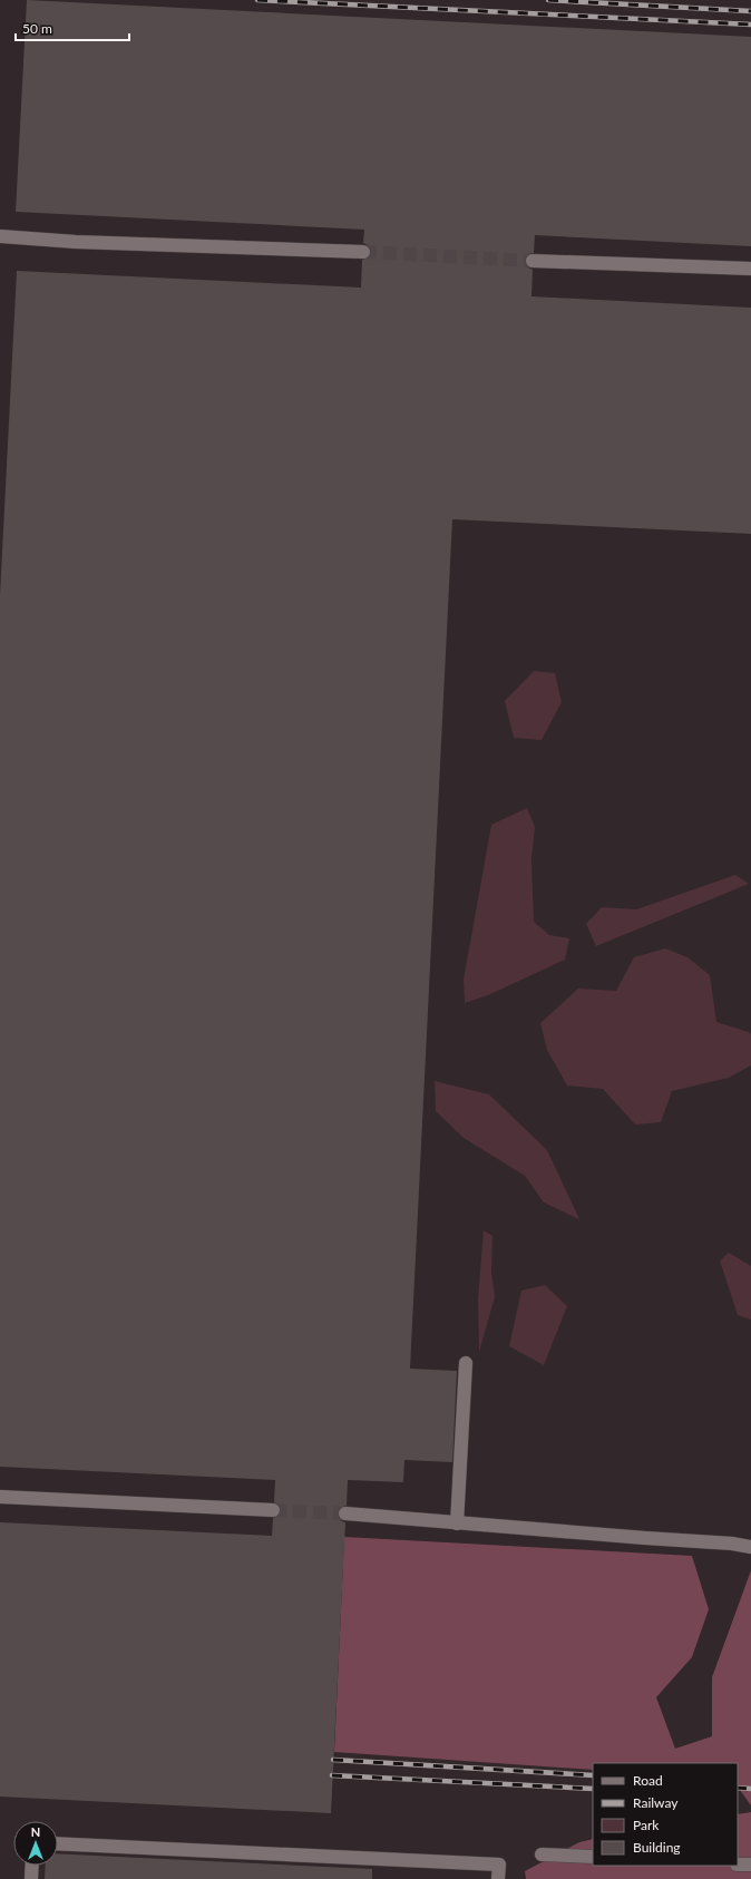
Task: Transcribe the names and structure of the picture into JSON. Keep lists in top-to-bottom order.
{
  "legend": [
    "Road",
    "Railway",
    "Park",
    "Building"
  ],
  "scale_bar": "50 m",
  "north": "top"
}
